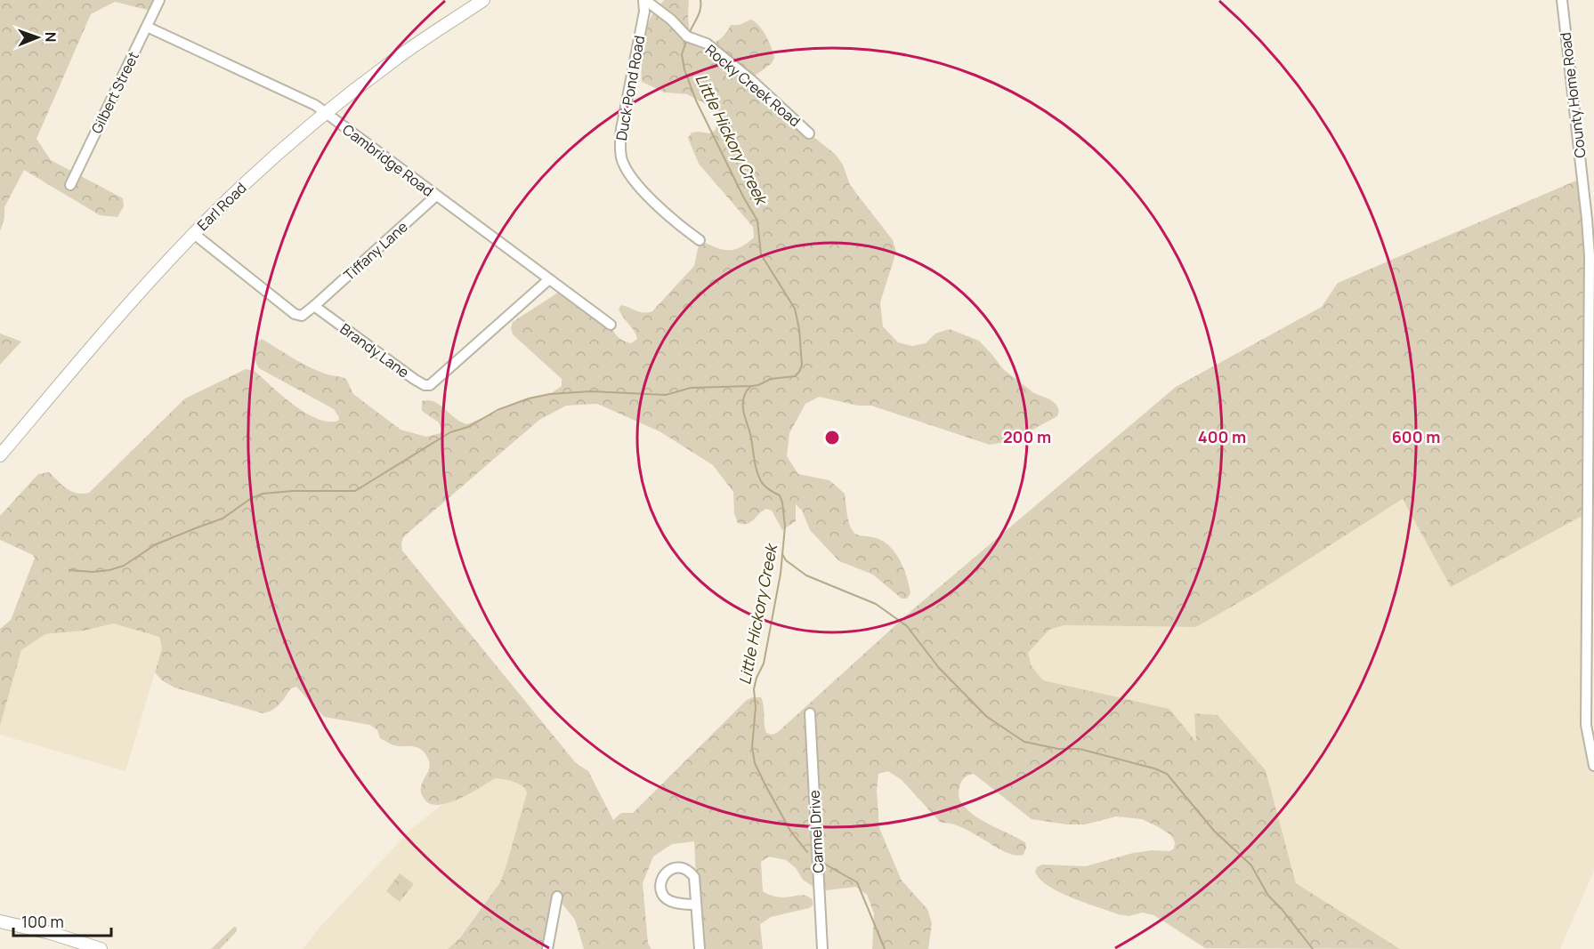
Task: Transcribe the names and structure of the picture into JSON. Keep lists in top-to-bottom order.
{
  "streets": {
    "main road": ["Earl Road"],
    "street": [
      "Rocky Creek Road",
      "Duck Pond Road",
      "Gilbert Street",
      "County Home Road",
      "Cambridge Road",
      "Tiffany Lane",
      "Brandy Lane",
      "Carmel Drive"
    ]
  },
  "crossings": [
    ["Rocky Creek Road", "Duck Pond Road"],
    ["Gilbert Street", "Cambridge Road"],
    ["Cambridge Road", "Earl Road"],
    ["Cambridge Road", "Tiffany Lane"],
    ["Cambridge Road", "Brandy Lane"],
    ["Tiffany Lane", "Brandy Lane"]
  ],
  "water": ["Little Hickory Creek"],
  "scale_bar": "100 m",
  "north": "right",
  "rings": ["200 m", "400 m", "600 m"]
}
